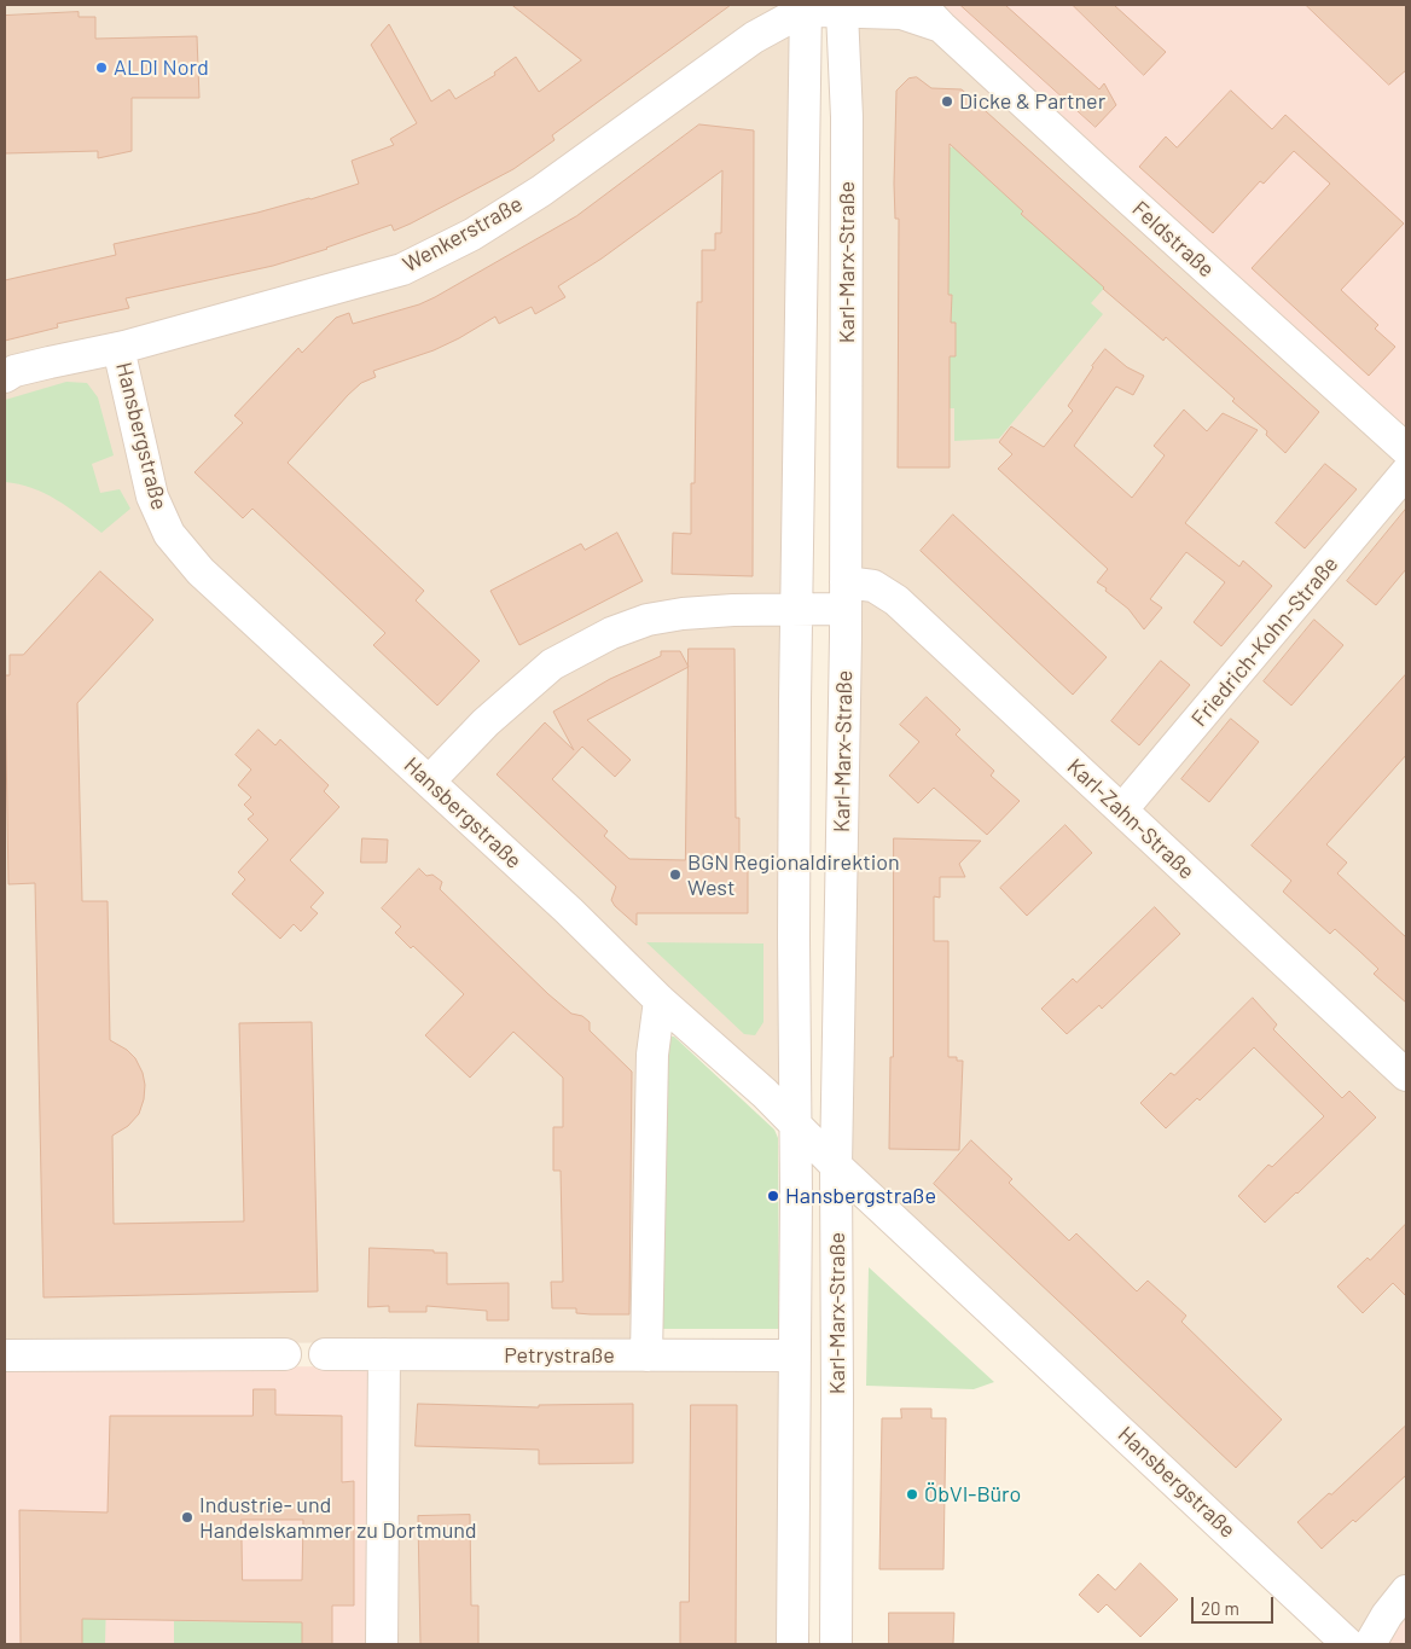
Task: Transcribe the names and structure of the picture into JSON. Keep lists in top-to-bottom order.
{
  "streets": {
    "street": [
      "Wenkerstraße",
      "Feldstraße",
      "Karl-Marx-Straße",
      "Hansbergstraße",
      "Friedrich-Kohn-Straße",
      "Karl-Zahn-Straße",
      "Petrystraße"
    ]
  },
  "crossings": [
    ["Wenkerstraße", "Feldstraße"],
    ["Wenkerstraße", "Karl-Marx-Straße"],
    ["Wenkerstraße", "Hansbergstraße"],
    ["Feldstraße", "Karl-Marx-Straße"],
    ["Karl-Marx-Straße", "Hansbergstraße"],
    ["Karl-Marx-Straße", "Karl-Zahn-Straße"],
    ["Karl-Marx-Straße", "Petrystraße"],
    ["Hansbergstraße", "Karl-Zahn-Straße"],
    ["Friedrich-Kohn-Straße", "Karl-Zahn-Straße"]
  ],
  "places": [
    "ALDI Nord",
    "Dicke & Partner",
    "BGN Regionaldirektion West",
    "Hansbergstraße",
    "ÖbVI-Büro",
    "Industrie- und Handelskammer zu Dortmund"
  ],
  "scale_bar": "20 m"
}
